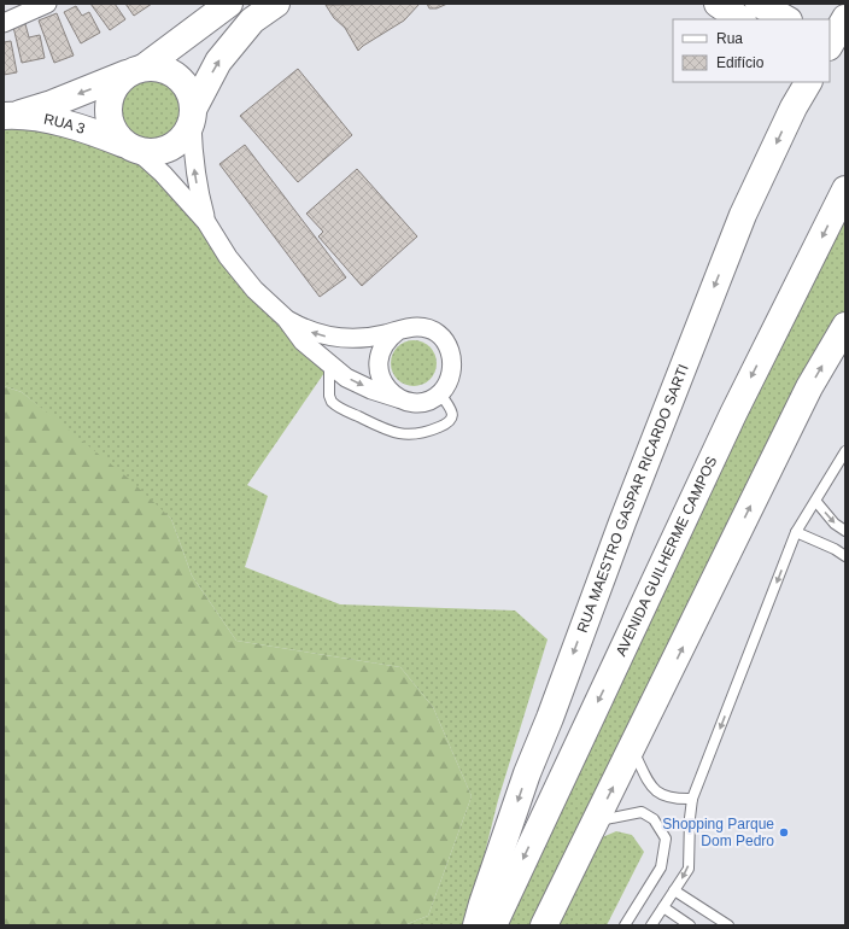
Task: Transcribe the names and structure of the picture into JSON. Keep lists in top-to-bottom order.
{
  "streets": {
    "street": ["RUA 3", "RUA MAESTRO GASPAR RICARDO SARTI", "AVENIDA GUILHERME CAMPOS"]
  },
  "places": ["Shopping Parque Dom Pedro"],
  "legend": ["Rua", "Edifício"]
}
